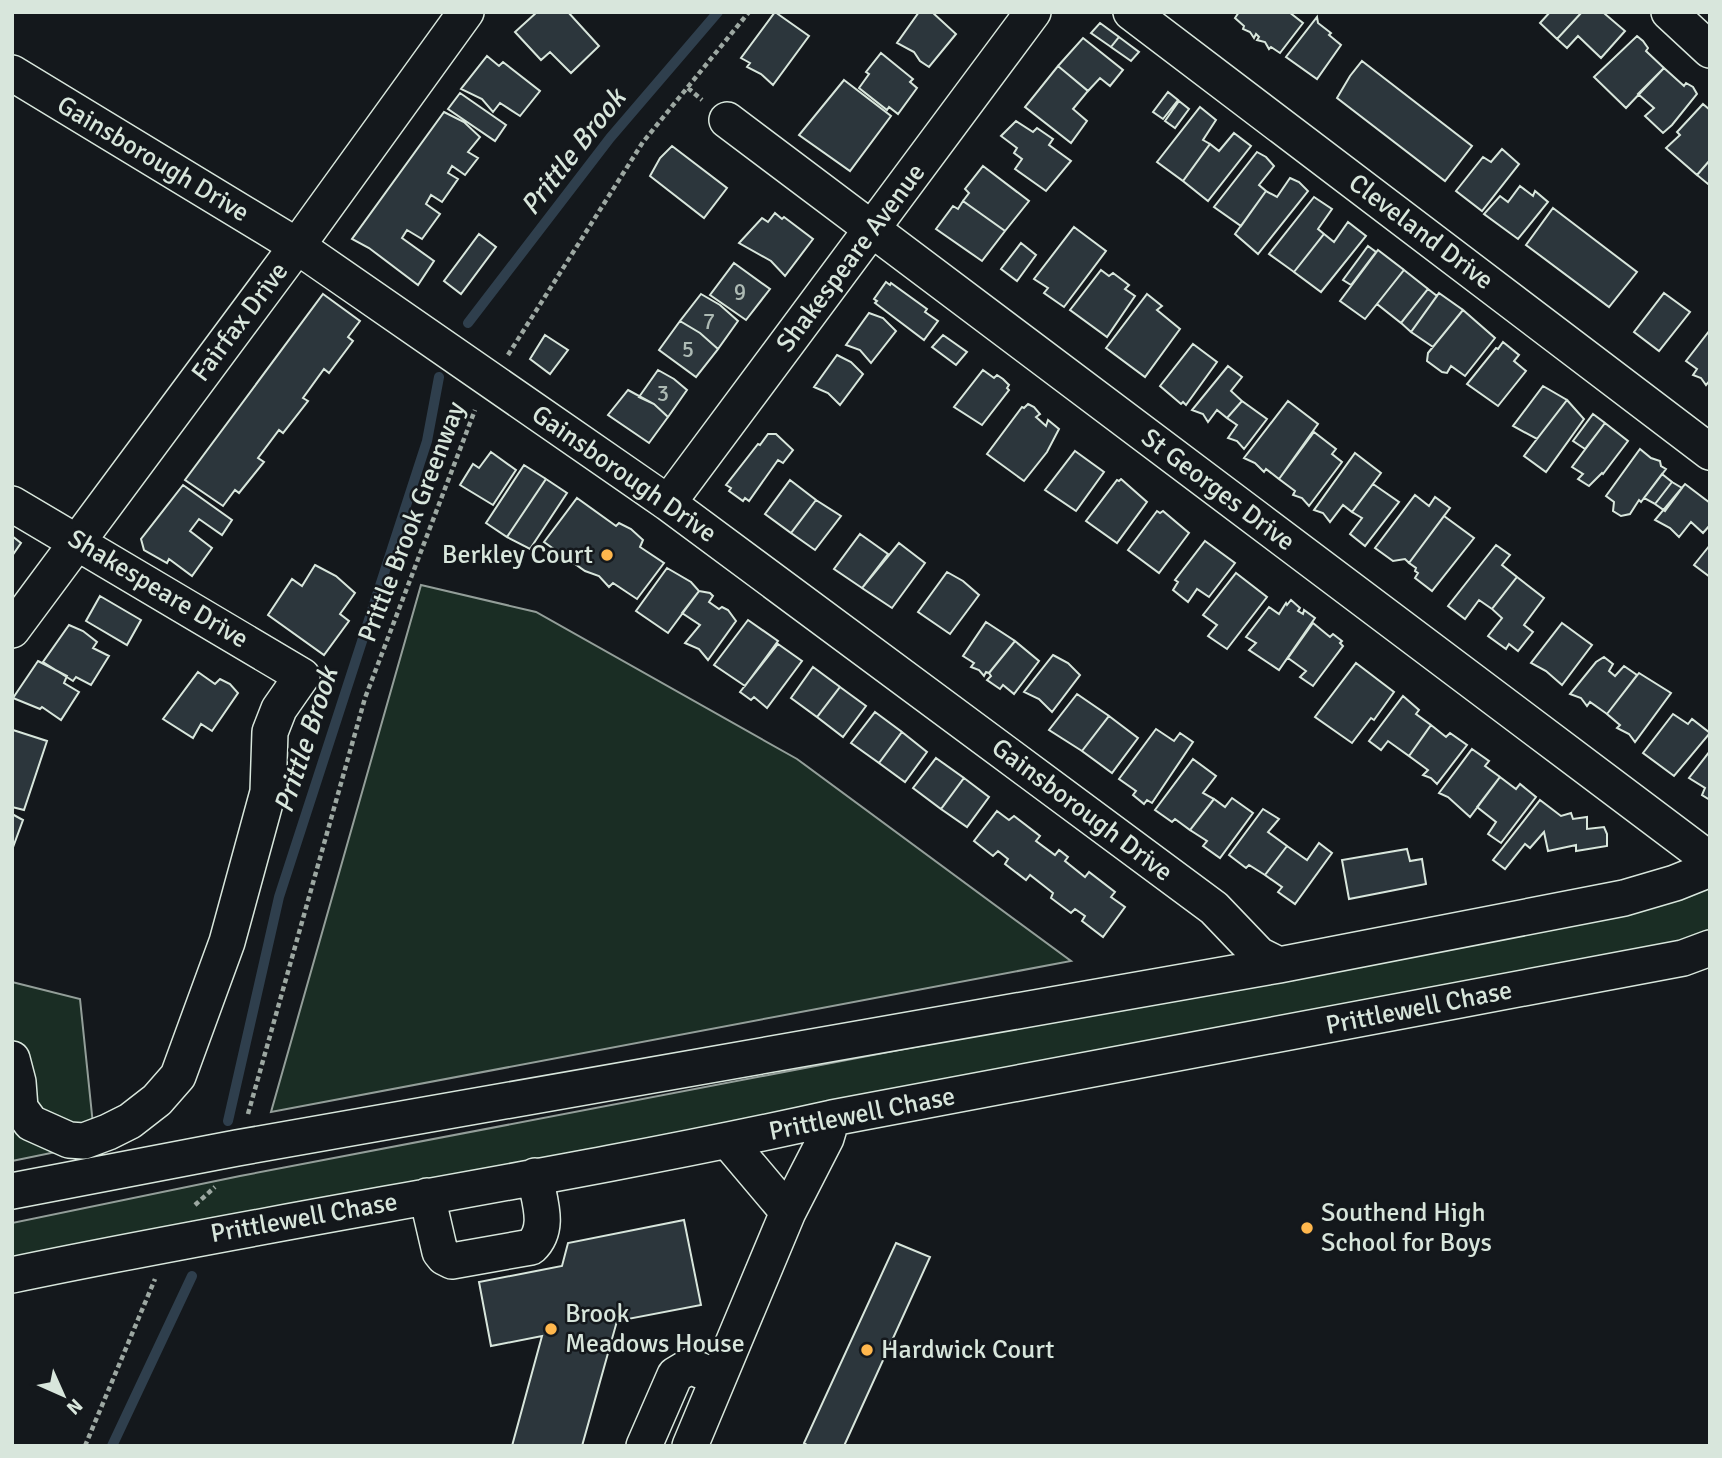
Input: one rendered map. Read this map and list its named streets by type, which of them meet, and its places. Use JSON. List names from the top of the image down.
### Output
{
  "streets": {
    "street": [
      "Gainsborough Drive",
      "Cleveland Drive",
      "Shakespeare Avenue",
      "Fairfax Drive",
      "St Georges Drive",
      "Shakespeare Drive",
      "Prittlewell Chase"
    ],
    "path": ["Prittle Brook Greenway"]
  },
  "crossings": [
    ["Gainsborough Drive", "Shakespeare Avenue"],
    ["Gainsborough Drive", "Fairfax Drive"],
    ["Gainsborough Drive", "Prittle Brook Greenway"],
    ["Shakespeare Avenue", "St Georges Drive"],
    ["Fairfax Drive", "Shakespeare Drive"],
    ["Prittle Brook Greenway", "Prittlewell Chase"]
  ],
  "water": ["Prittle Brook"],
  "places": [
    "Berkley Court",
    "Southend High School for Boys",
    "Brook Meadows House",
    "Hardwick Court"
  ],
  "house_numbers": [
    "9",
    "7",
    "5",
    "3"
  ],
  "north": "bottom right"
}
